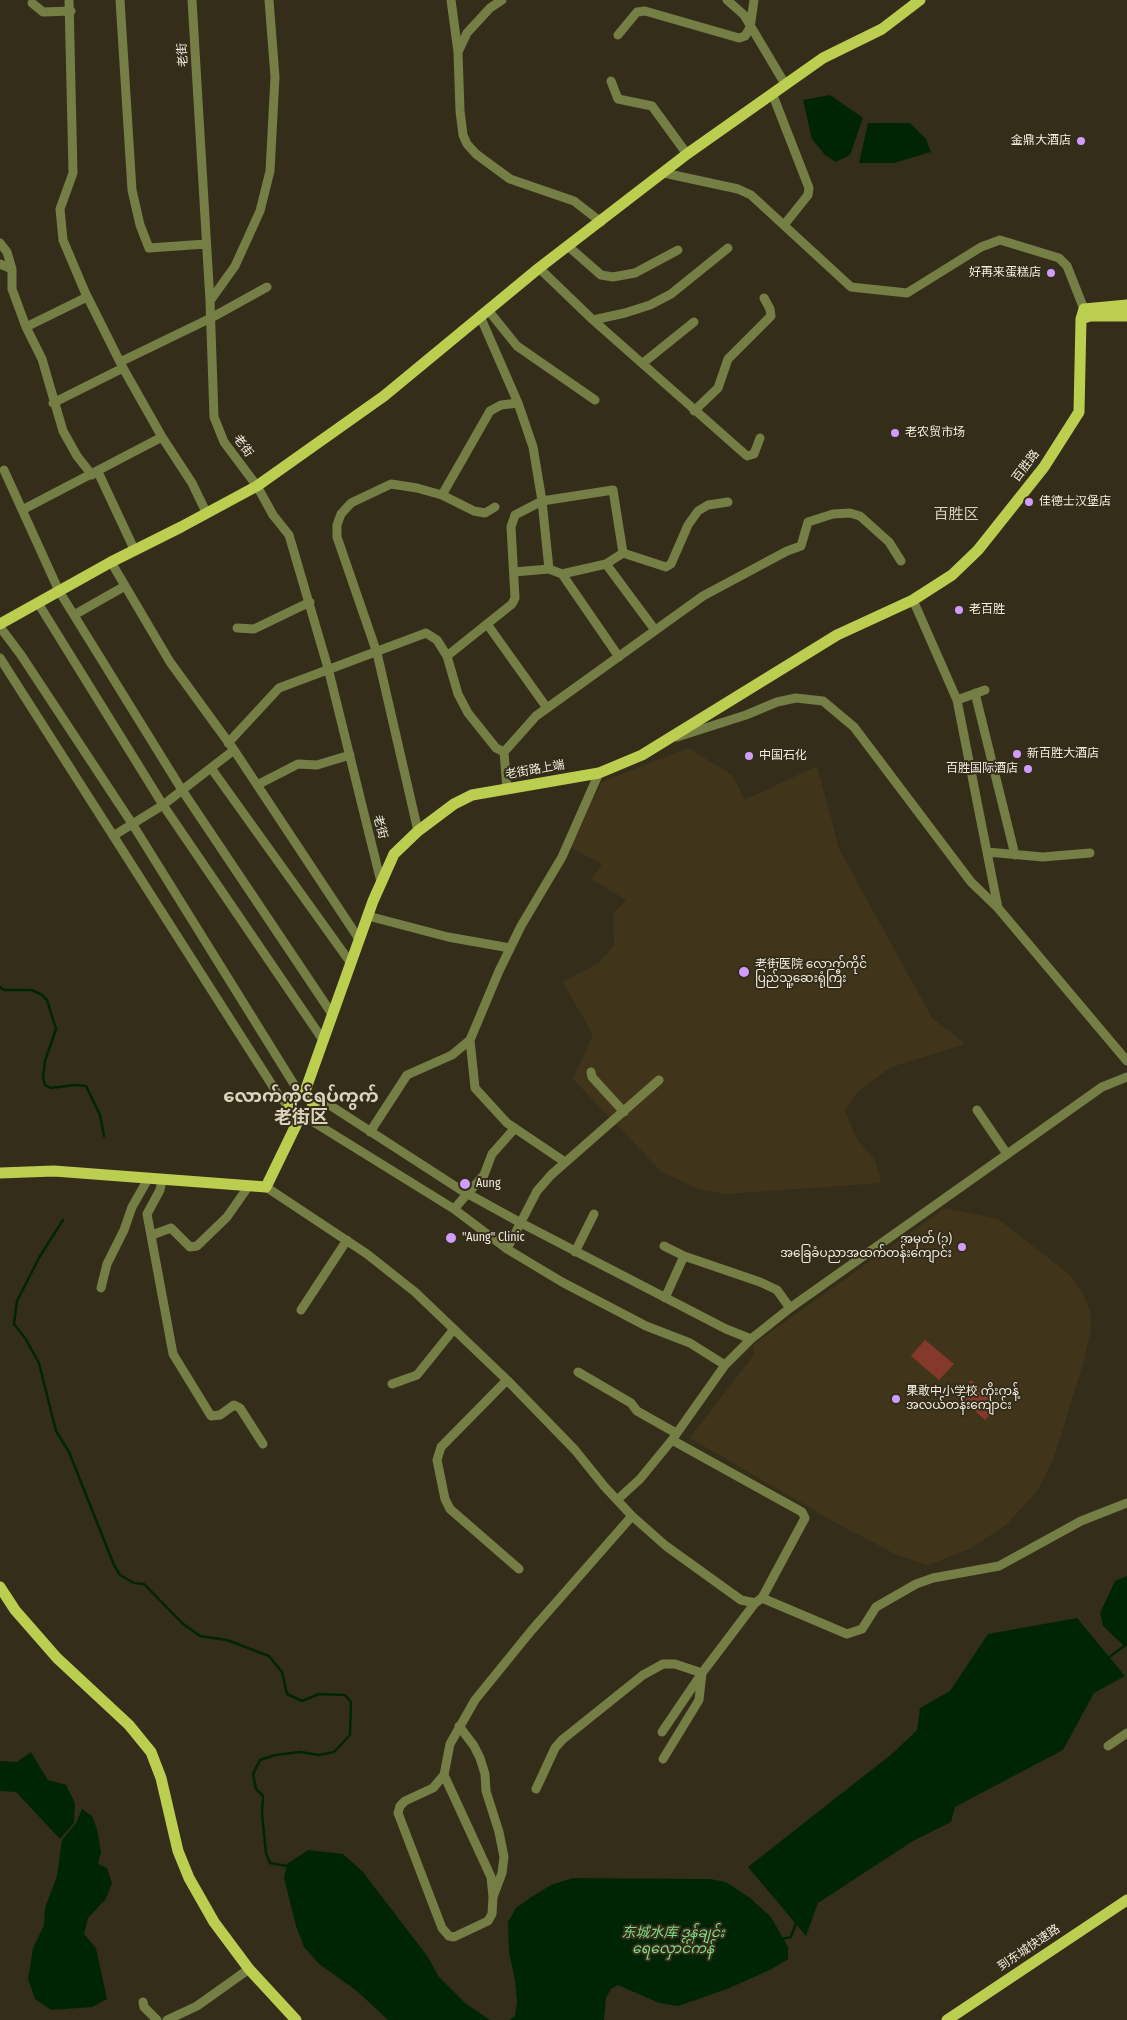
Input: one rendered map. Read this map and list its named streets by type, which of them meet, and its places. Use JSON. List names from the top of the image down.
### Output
{
  "streets": {
    "main road": ["百胜路", "老街路上端", "到东城快速路"],
    "street": ["老街"]
  },
  "crossings": [
    ["老街", "老街路上端"],
    ["百胜路", "老街路上端"]
  ],
  "districts": ["百胜区", "လောက်ကိုင်ရပ်ကွက် 老街区"],
  "water": ["东城水库 ဒွန်ချင်း ရေလှောင်ကန်"],
  "places": [
    "金鼎大酒店",
    "好再来蛋糕店",
    "老农贸市场",
    "佳德士汉堡店",
    "老百胜",
    "新百胜大酒店",
    "中国石化",
    "百胜国际酒店",
    "老街医院 လောက်ကိုင် ပြည်သူ့ဆေးရုံကြီး",
    "Aung",
    "\"Aung\" Clinic",
    "အမှတ် (၁) အခြေခံပညာအထက်တန်းကျောင်း",
    "果敢中小学校 ကိုးကန့် အလယ်တန်းကျောင်း"
  ]
}
